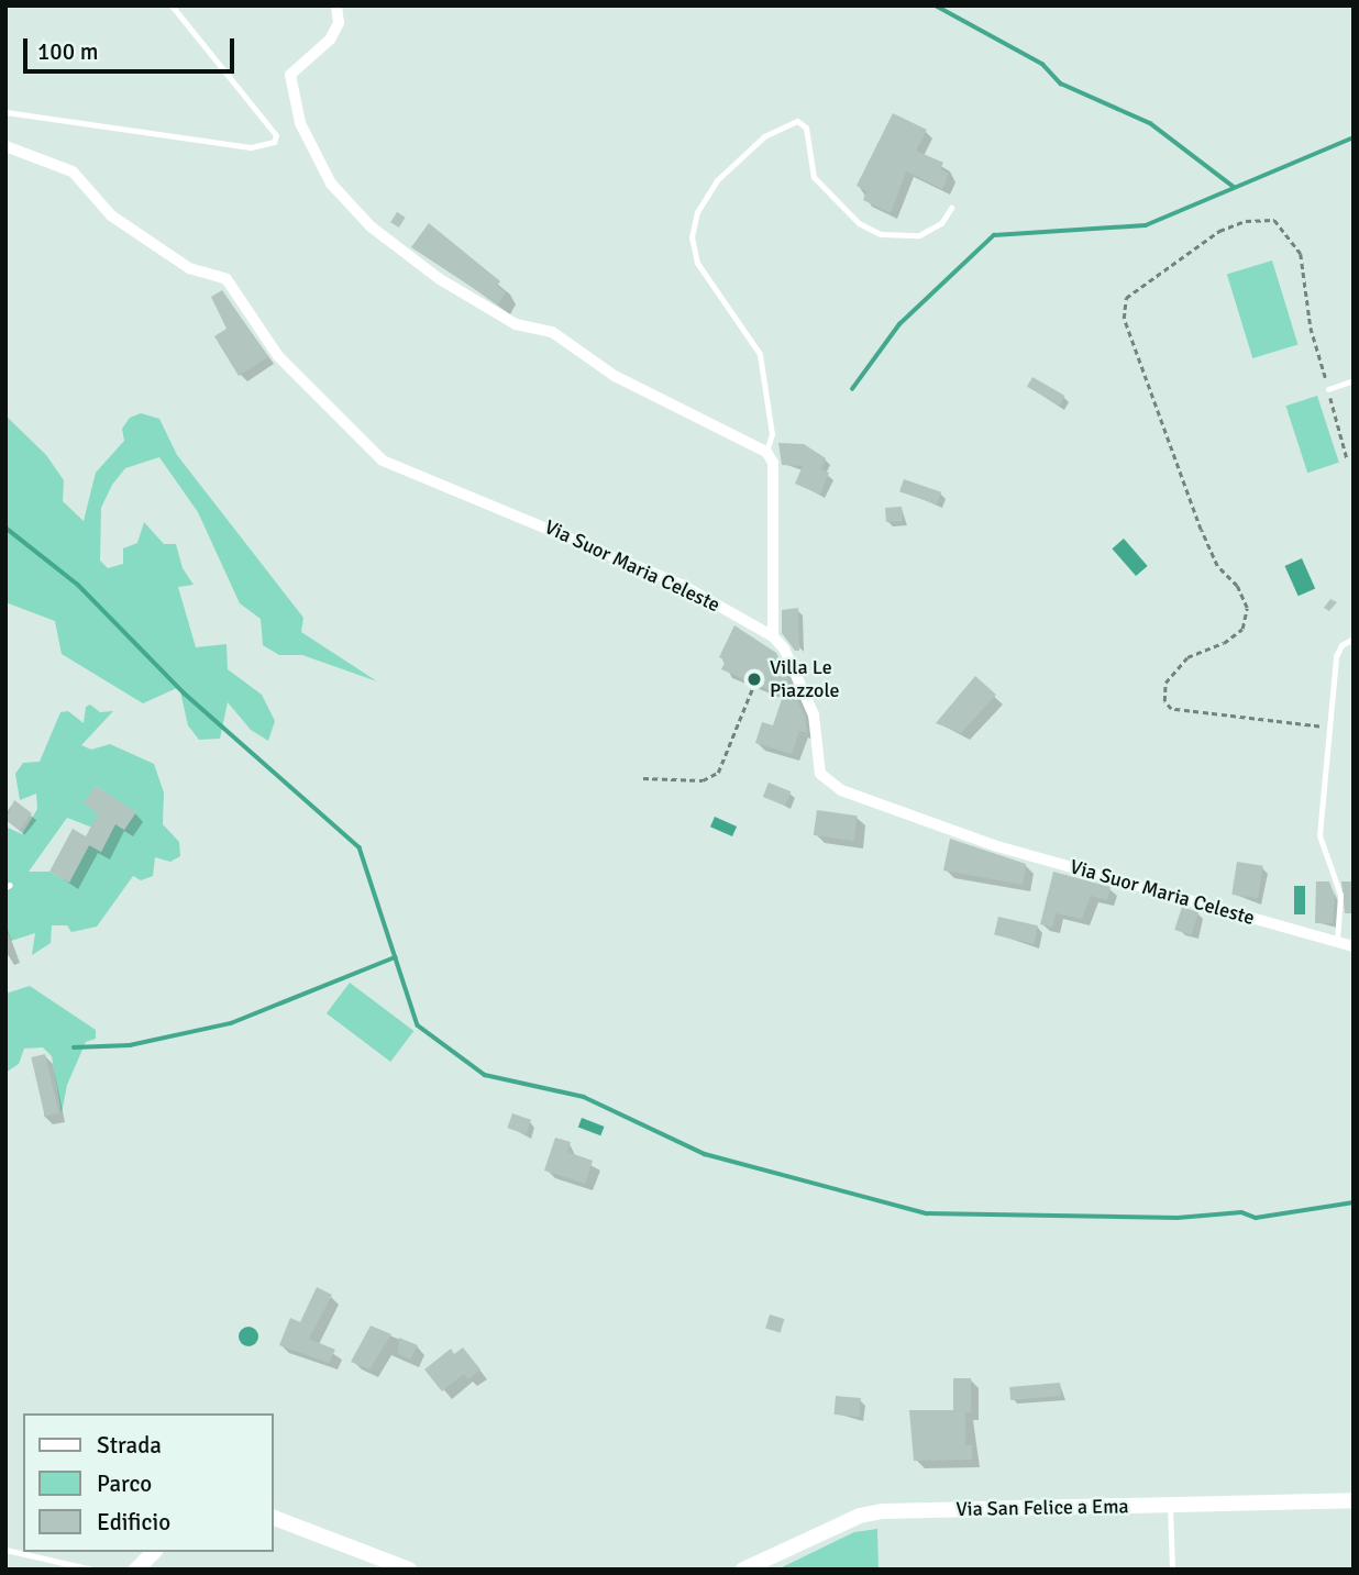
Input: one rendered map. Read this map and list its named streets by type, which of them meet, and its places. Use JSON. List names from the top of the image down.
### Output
{
  "streets": {
    "street": ["Via Suor Maria Celeste", "Via San Felice a Ema"]
  },
  "places": ["Villa Le Piazzole"],
  "legend": ["Strada", "Parco", "Edificio"],
  "scale_bar": "100 m"
}
